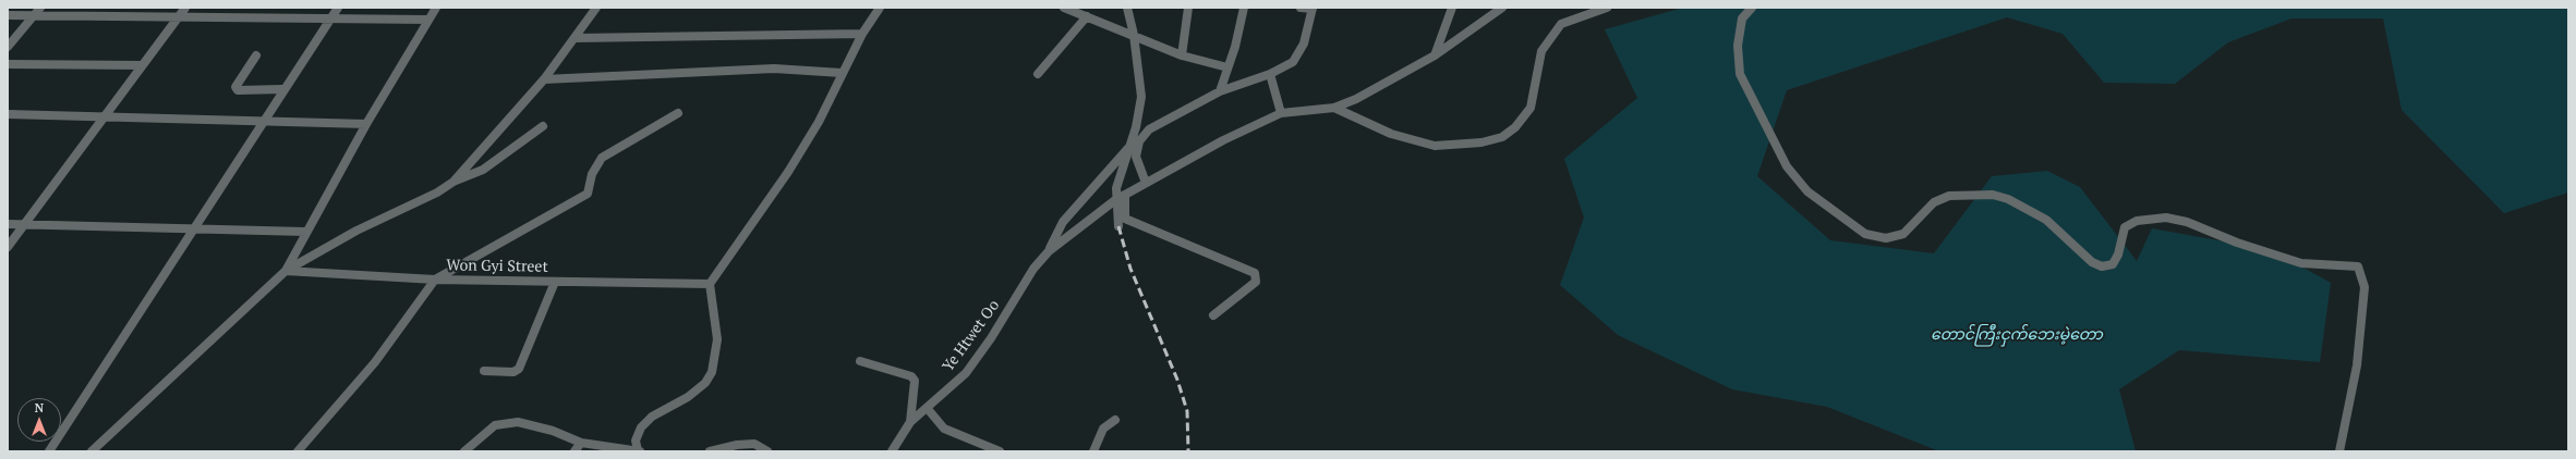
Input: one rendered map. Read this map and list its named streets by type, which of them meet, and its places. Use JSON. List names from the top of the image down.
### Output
{
  "streets": {
    "street": ["Won Gyi Street", "Ye Htwet Oo"]
  },
  "parks": ["တောင်ကြီးငှက်ဘေးမဲ့တော"],
  "north": "top"
}
